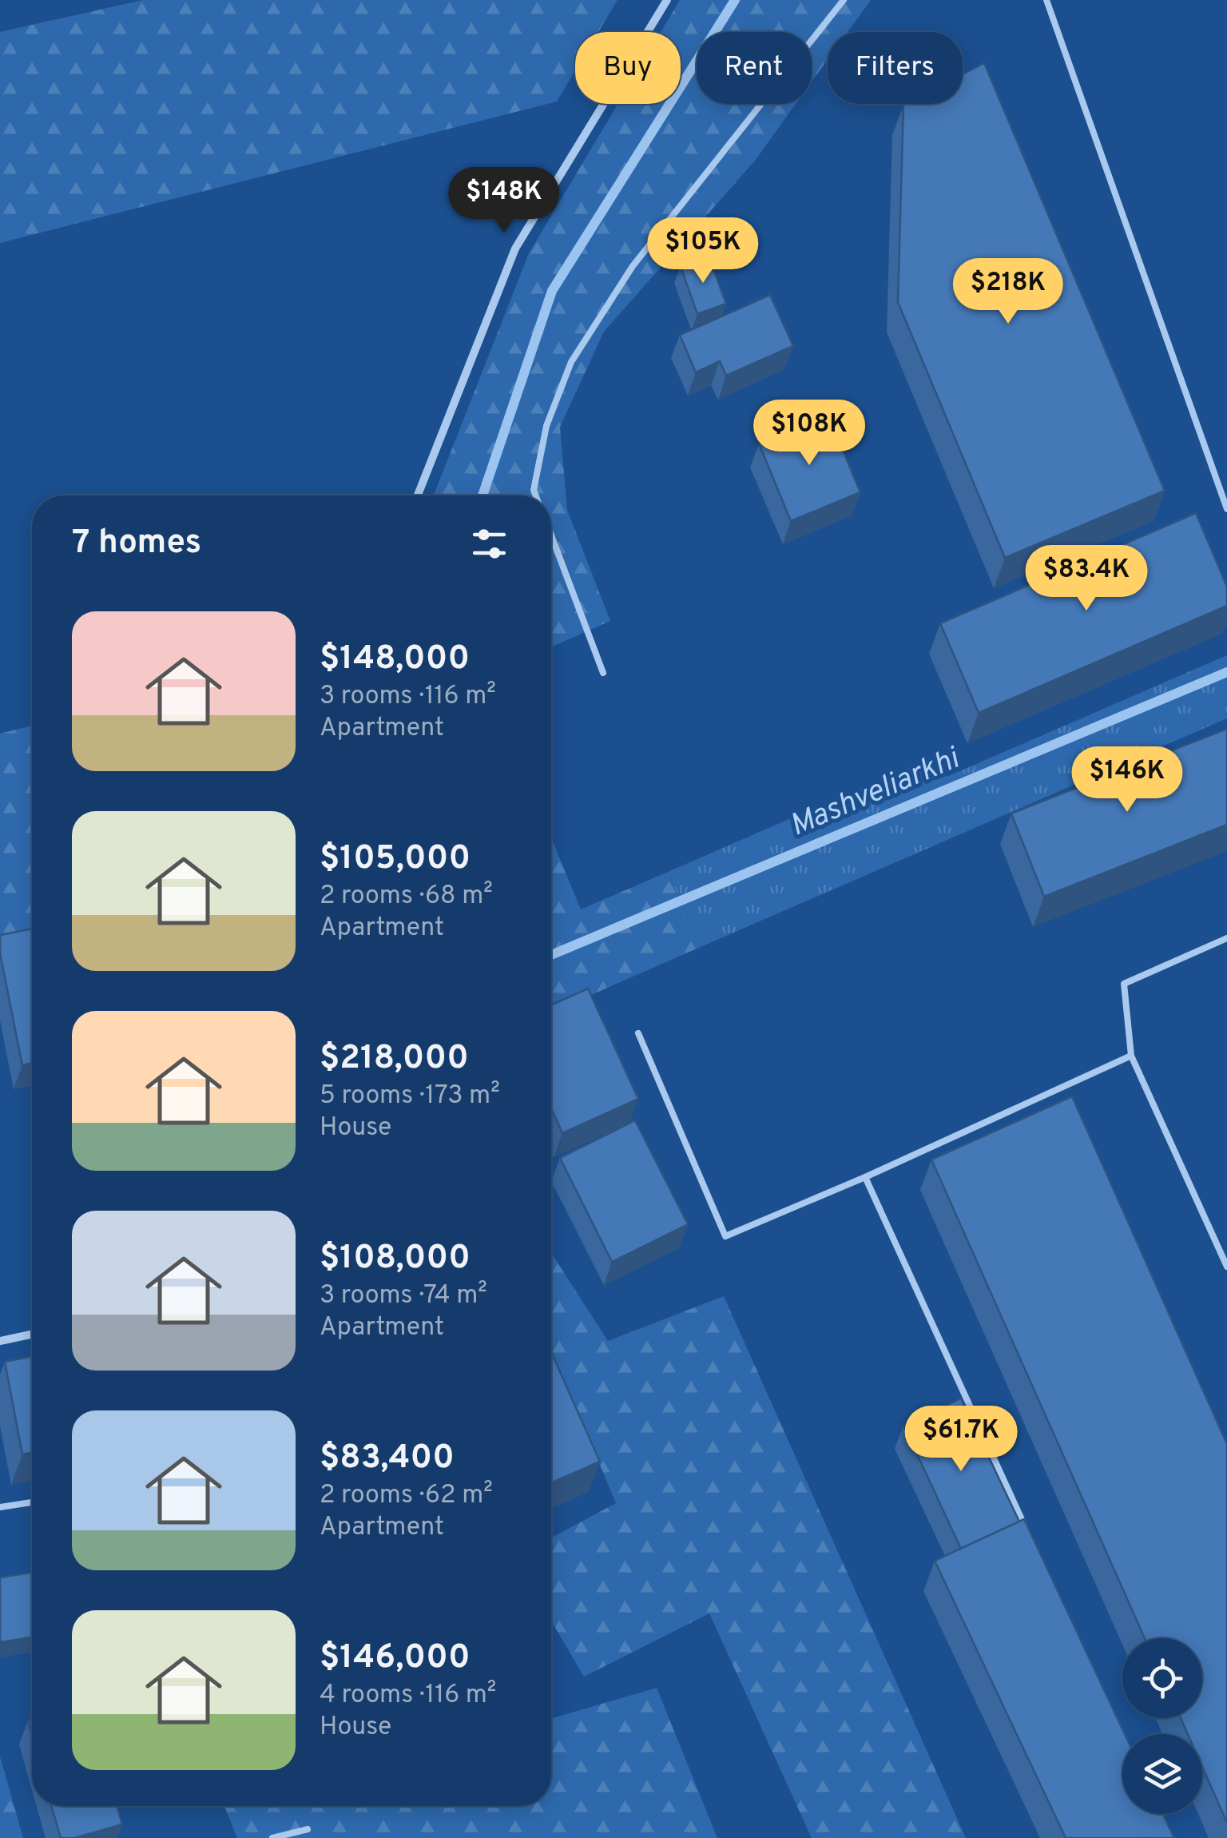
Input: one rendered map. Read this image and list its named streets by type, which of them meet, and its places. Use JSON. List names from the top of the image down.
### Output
{
  "water": ["Mashveliarkhi"],
  "page": {
    "chip": ["Buy", "Rent", "Filters"],
    "price": [
      "$148K",
      "$105K",
      "$218K",
      "$108K",
      "$83.4K",
      "$146K",
      "$61.7K"
    ],
    "heading": "7 homes",
    "list": [
      {
        "name": "$148,000",
        "note": "3 rooms · 116 m² · Apartment"
      },
      {
        "name": "$105,000",
        "note": "2 rooms · 68 m² · Apartment"
      },
      {
        "name": "$218,000",
        "note": "5 rooms · 173 m² · House"
      },
      {
        "name": "$108,000",
        "note": "3 rooms · 74 m² · Apartment"
      },
      {
        "name": "$83,400",
        "note": "2 rooms · 62 m² · Apartment"
      },
      {
        "name": "$146,000",
        "note": "4 rooms · 116 m² · House"
      }
    ]
  }
}
